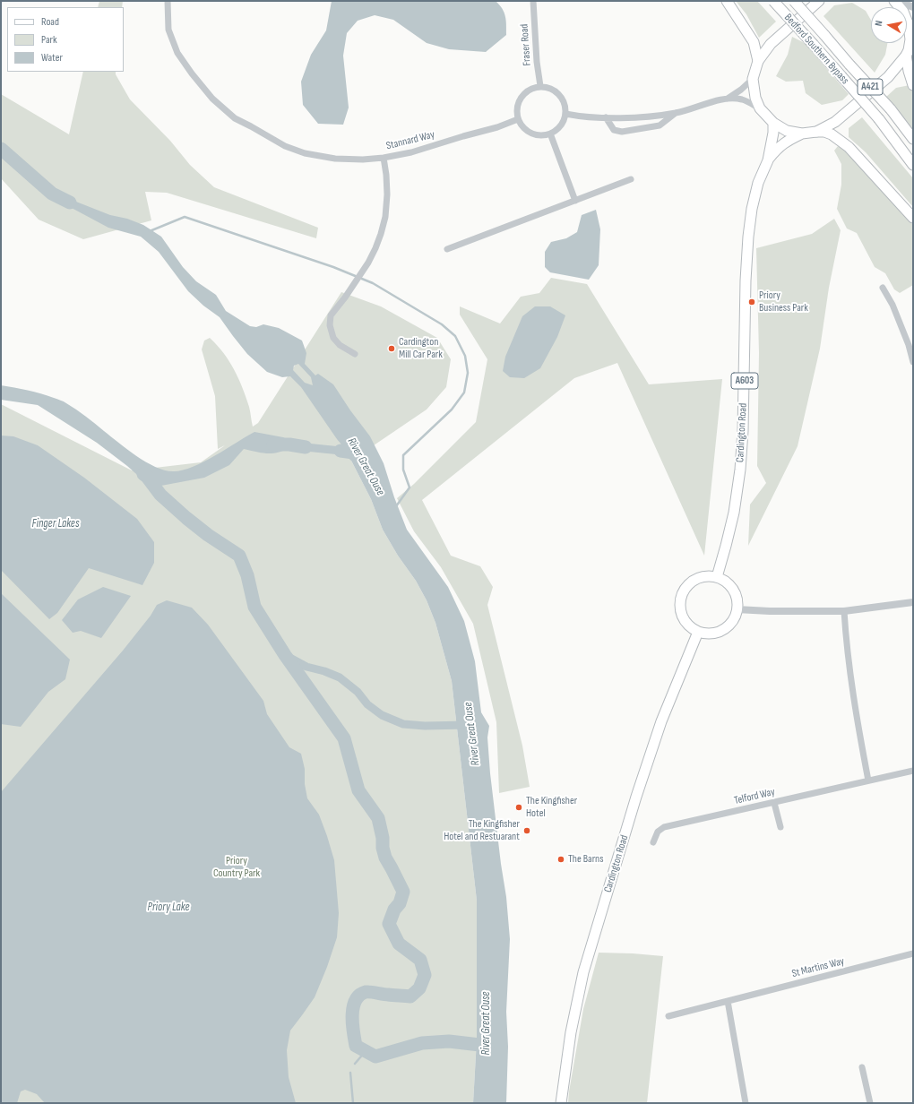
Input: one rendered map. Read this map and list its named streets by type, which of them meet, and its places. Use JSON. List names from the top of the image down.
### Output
{
  "streets": {
    "main road": [
      "Bedford Southern Bypass",
      "A421",
      "A603",
      "Cardington Road"
    ],
    "street": [
      "Fraser Road",
      "Stannard Way",
      "Telford Way",
      "St Martins Way"
    ]
  },
  "crossings": [
    ["Fraser Road", "Stannard Way"]
  ],
  "water": ["River Great Ouse", "Finger Lakes", "Priory Lake"],
  "parks": ["Priory Country Park"],
  "places": [
    "Priory Business Park",
    "Cardington Mill Car Park",
    "The Kingfisher Hotel",
    "The Kingfisher Hotel and Restuarant",
    "The Barns"
  ],
  "legend": ["Road", "Park", "Water"],
  "north": "left"
}
